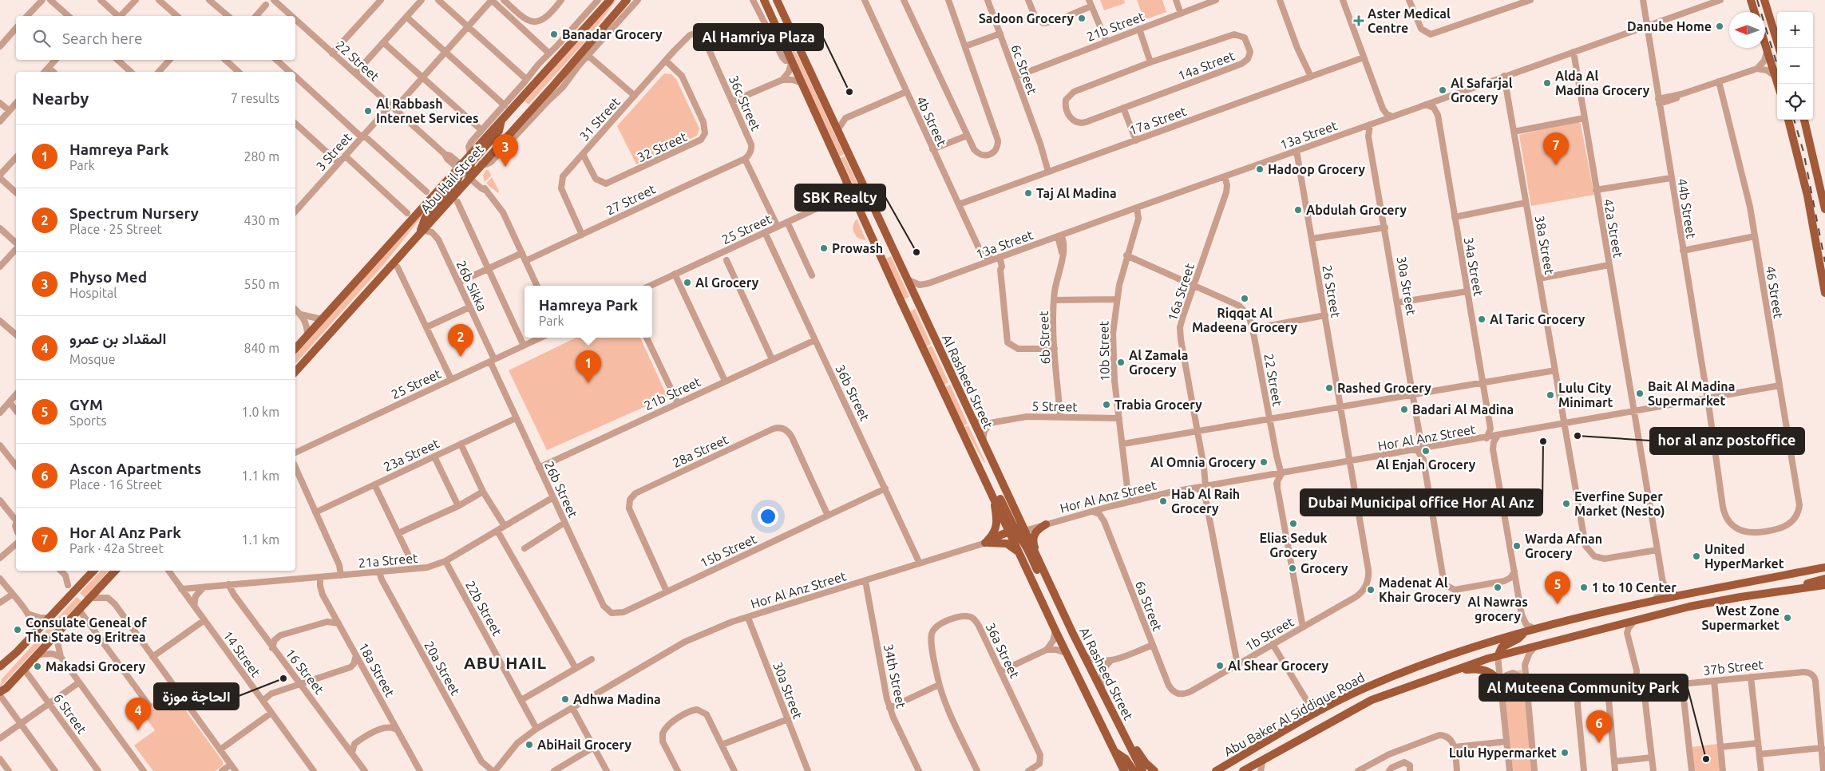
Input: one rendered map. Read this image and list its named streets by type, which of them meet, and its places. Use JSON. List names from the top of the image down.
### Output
{
  "streets": {
    "main road": ["Abu Hail Street", "Al Rasheed Street", "Abu Baker Al Siddique Road"],
    "street": [
      "21b Street",
      "22 Street",
      "14a Street",
      "6c Street",
      "36c Street",
      "31 Street",
      "17a Street",
      "4b Street",
      "13a Street",
      "32 Street",
      "3 Street",
      "27 Street",
      "44b Street",
      "42a Street",
      "25 Street",
      "38a Street",
      "34a Street",
      "26b Sikka",
      "30a Street",
      "26 Street",
      "16a Street",
      "46 Street",
      "6b Street",
      "10b Street",
      "36b Street",
      "5 Street",
      "Hor Al Anz Street",
      "28a Street",
      "23a Street",
      "26b Street",
      "15b Street",
      "21a Street",
      "6a Street",
      "22b Street",
      "1b Street",
      "36a Street",
      "14 Street",
      "37b Street",
      "20a Street",
      "18a Street",
      "16 Street",
      "34th Street",
      "6 Street"
    ]
  },
  "crossings": [
    ["21b Street", "6c Street"],
    ["21b Street", "36b Street"],
    ["21b Street", "26b Street"],
    ["22 Street", "3 Street"],
    ["22 Street", "Abu Hail Street"],
    ["22 Street", "27 Street"],
    ["22 Street", "16a Street"],
    ["22 Street", "Hor Al Anz Street"],
    ["22 Street", "1b Street"],
    ["6c Street", "17a Street"],
    ["36c Street", "31 Street"],
    ["36c Street", "27 Street"],
    ["31 Street", "32 Street"],
    ["31 Street", "27 Street"],
    ["17a Street", "4b Street"],
    ["13a Street", "44b Street"],
    ["13a Street", "42a Street"],
    ["13a Street", "38a Street"],
    ["13a Street", "34a Street"],
    ["13a Street", "30a Street"],
    ["13a Street", "26 Street"],
    ["13a Street", "16a Street"],
    ["13a Street", "6b Street"],
    ["13a Street", "10b Street"],
    ["13a Street", "Al Rasheed Street"],
    ["Abu Hail Street", "26b Sikka"],
    ["44b Street", "46 Street"],
    ["44b Street", "Hor Al Anz Street"],
    ["42a Street", "38a Street"],
    ["42a Street", "Hor Al Anz Street"],
    ["25 Street", "26b Sikka"],
    ["25 Street", "36b Street"],
    ["25 Street", "26b Street"],
    ["38a Street", "Hor Al Anz Street"],
    ["34a Street", "Hor Al Anz Street"],
    ["26b Sikka", "26b Street"],
    ["30a Street", "Hor Al Anz Street"],
    ["26 Street", "Hor Al Anz Street"],
    ["26 Street", "1b Street"],
    ["16a Street", "Hor Al Anz Street"],
    ["46 Street", "Hor Al Anz Street"],
    ["6b Street", "5 Street"],
    ["10b Street", "5 Street"],
    ["10b Street", "Hor Al Anz Street"],
    ["Al Rasheed Street", "5 Street"],
    ["Al Rasheed Street", "Hor Al Anz Street"],
    ["36b Street", "Hor Al Anz Street"],
    ["36b Street", "15b Street"],
    ["Hor Al Anz Street", "6a Street"],
    ["Hor Al Anz Street", "22b Street"],
    ["Hor Al Anz Street", "34th Street"],
    ["28a Street", "15b Street"],
    ["23a Street", "26b Street"],
    ["26b Street", "15b Street"],
    ["26b Street", "21a Street"],
    ["21a Street", "22b Street"],
    ["21a Street", "14 Street"],
    ["21a Street", "20a Street"],
    ["21a Street", "18a Street"],
    ["21a Street", "16 Street"],
    ["6a Street", "1b Street"]
  ],
  "districts": ["ABU HAIL"],
  "places": {
    "other": [
      "Sadoon Grocery",
      "Danube Home",
      "Banadar Grocery",
      "Alda Al Madina Grocery",
      "Al Safarjal Grocery",
      "Al Hamriya Plaza",
      "Al Rabbash Internet Services",
      "Hadoop Grocery",
      "Taj Al Madina",
      "Abdulah Grocery",
      "Prowash",
      "SBK Realty",
      "Al Grocery",
      "Riqqat Al Madeena Grocery",
      "Al Taric Grocery",
      "Al Zamala Grocery",
      "Rashed Grocery",
      "Bait Al Madina Supermarket",
      "Lulu City Minimart",
      "Trabia Grocery",
      "Badari Al Madina",
      "hor al anz postoffice",
      "Dubai Municipal office Hor Al Anz",
      "Al Enjah Grocery",
      "Al Omnia Grocery",
      "Hab Al Raih Grocery",
      "Everfine Super Market (Nesto)",
      "Elias Seduk Grocery",
      "Warda Afnan Grocery",
      "United HyperMarket",
      "Grocery",
      "Al Nawras grocery",
      "1 to 10 Center",
      "Madenat Al Khair Grocery",
      "West Zone Supermarket",
      "Consulate Geneal of The State og Eritrea",
      "Al Shear Grocery",
      "Makadsi Grocery",
      "الحاجة موزة",
      "Adhwa Madina",
      "AbiHail Grocery",
      "Lulu Hypermarket",
      "Al Muteena Community Park"
    ],
    "health": ["Aster Medical Centre"]
  },
  "north": "left",
  "page": {
    "map_buttons": ["+", "−"],
    "search": "Search here",
    "heading": ["Nearby", "7 results"],
    "list": [
      {
        "mark": "1",
        "name": "Hamreya Park",
        "note": "Park",
        "value": "280 m"
      },
      {
        "mark": "2",
        "name": "Spectrum Nursery",
        "note": "Place · 25 Street",
        "value": "430 m"
      },
      {
        "mark": "3",
        "name": "Physo Med",
        "note": "Hospital",
        "value": "550 m"
      },
      {
        "mark": "4",
        "name": "المقداد بن عمرو",
        "note": "Mosque",
        "value": "840 m"
      },
      {
        "mark": "5",
        "name": "GYM",
        "note": "Sports",
        "value": "1.0 km"
      },
      {
        "mark": "6",
        "name": "Ascon Apartments",
        "note": "Place · 16 Street",
        "value": "1.1 km"
      },
      {
        "mark": "7",
        "name": "Hor Al Anz Park",
        "note": "Park · 42a Street",
        "value": "1.1 km"
      }
    ],
    "pins": [
      "7",
      "3",
      "2",
      "1",
      "5",
      "4",
      "6"
    ],
    "popup": ["Hamreya Park", "Park"]
  }
}
